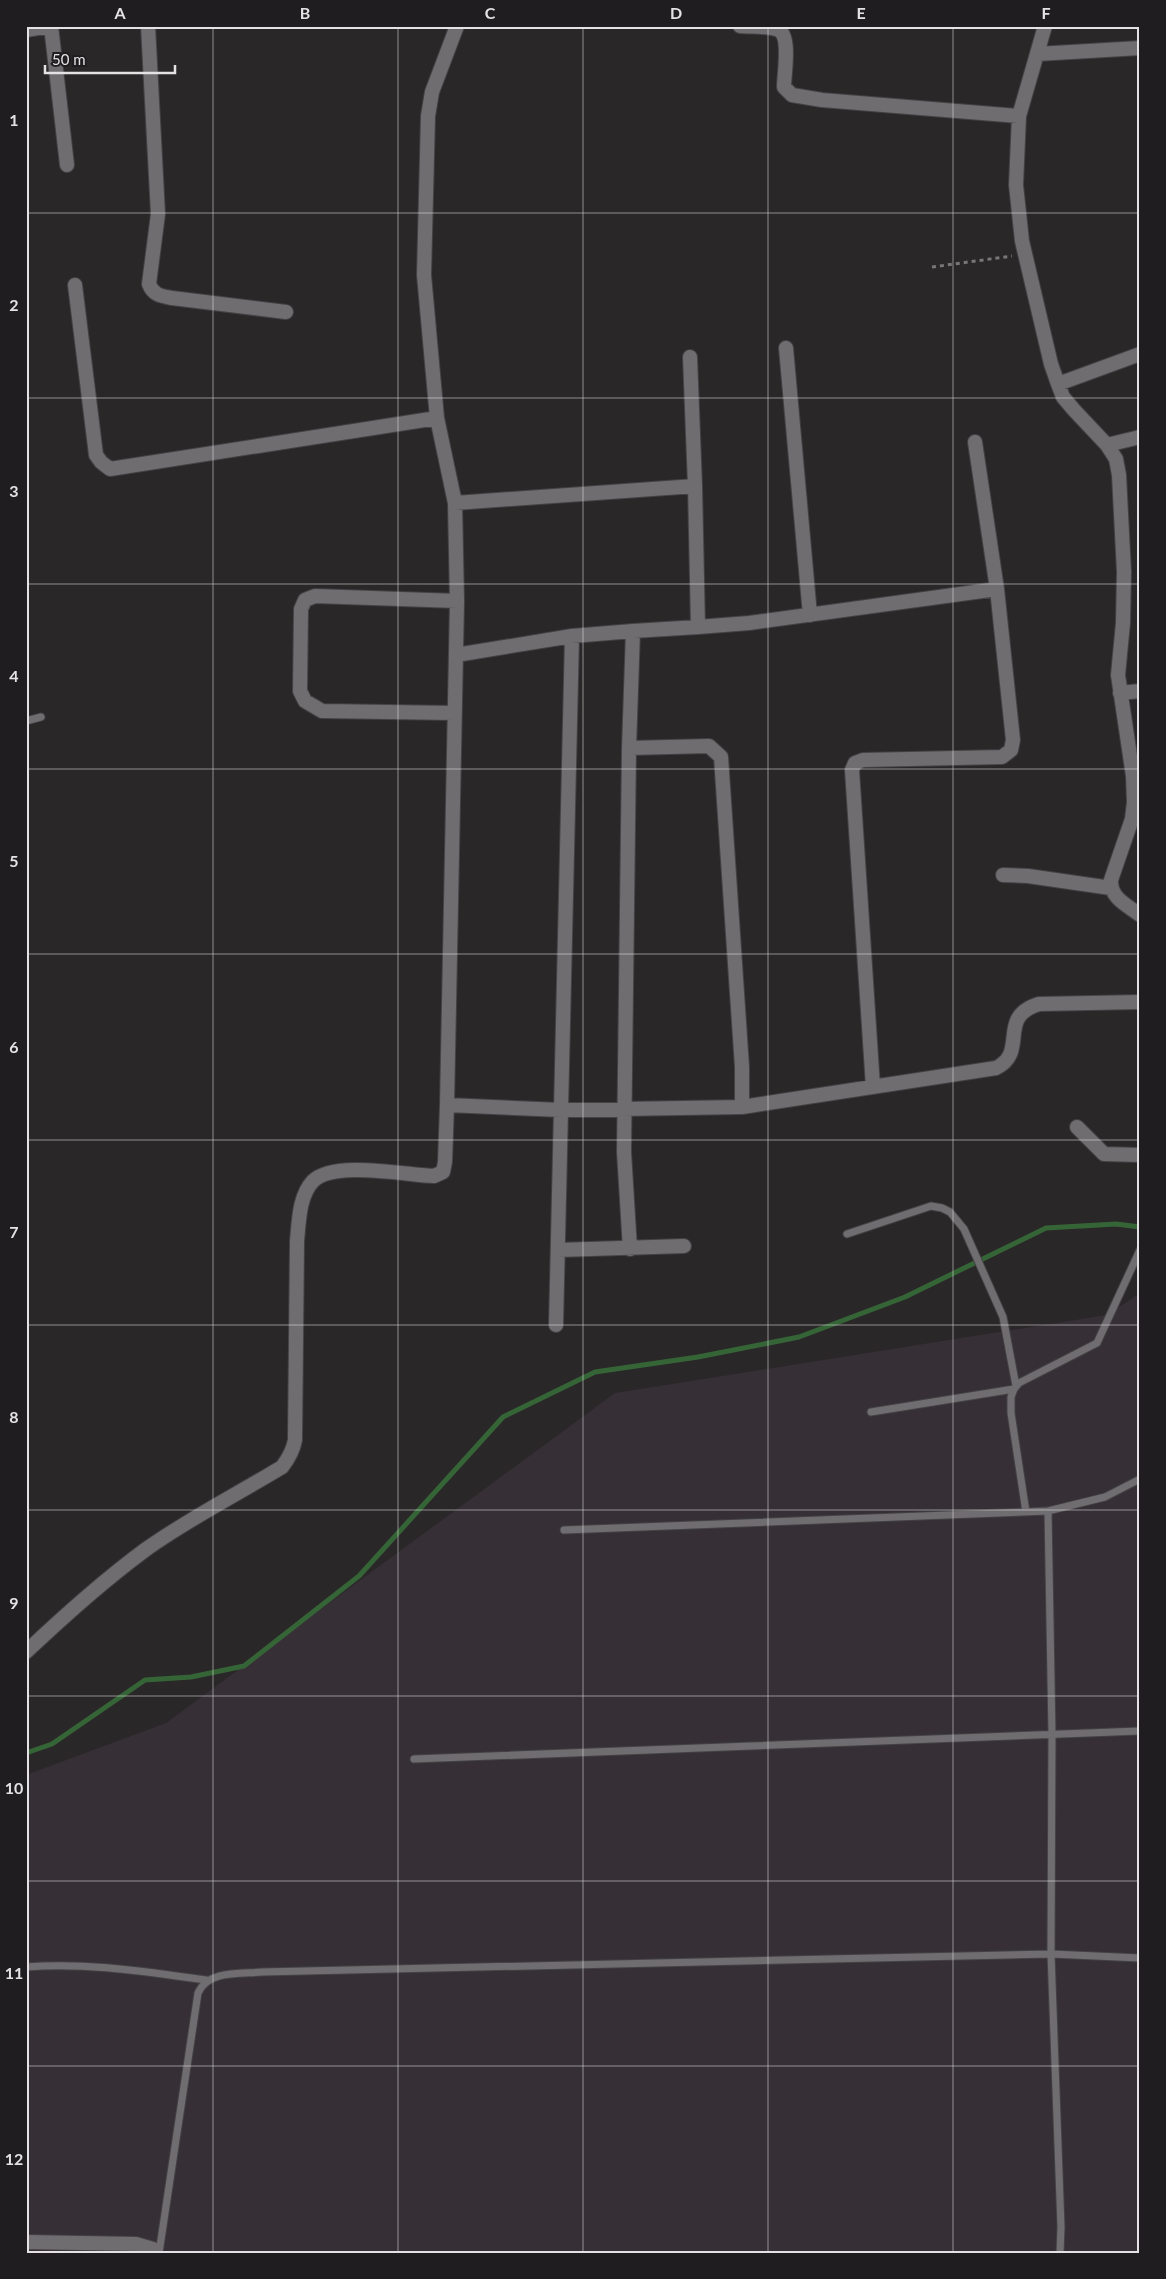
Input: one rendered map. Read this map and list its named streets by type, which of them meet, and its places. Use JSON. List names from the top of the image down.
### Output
{
  "scale_bar": "50 m",
  "grid": {
    "columns": [
      "A",
      "B",
      "C",
      "D",
      "E",
      "F"
    ],
    "rows": [
      "1",
      "2",
      "3",
      "4",
      "5",
      "6",
      "7",
      "8",
      "9",
      "10",
      "11",
      "12"
    ]
  }
}
